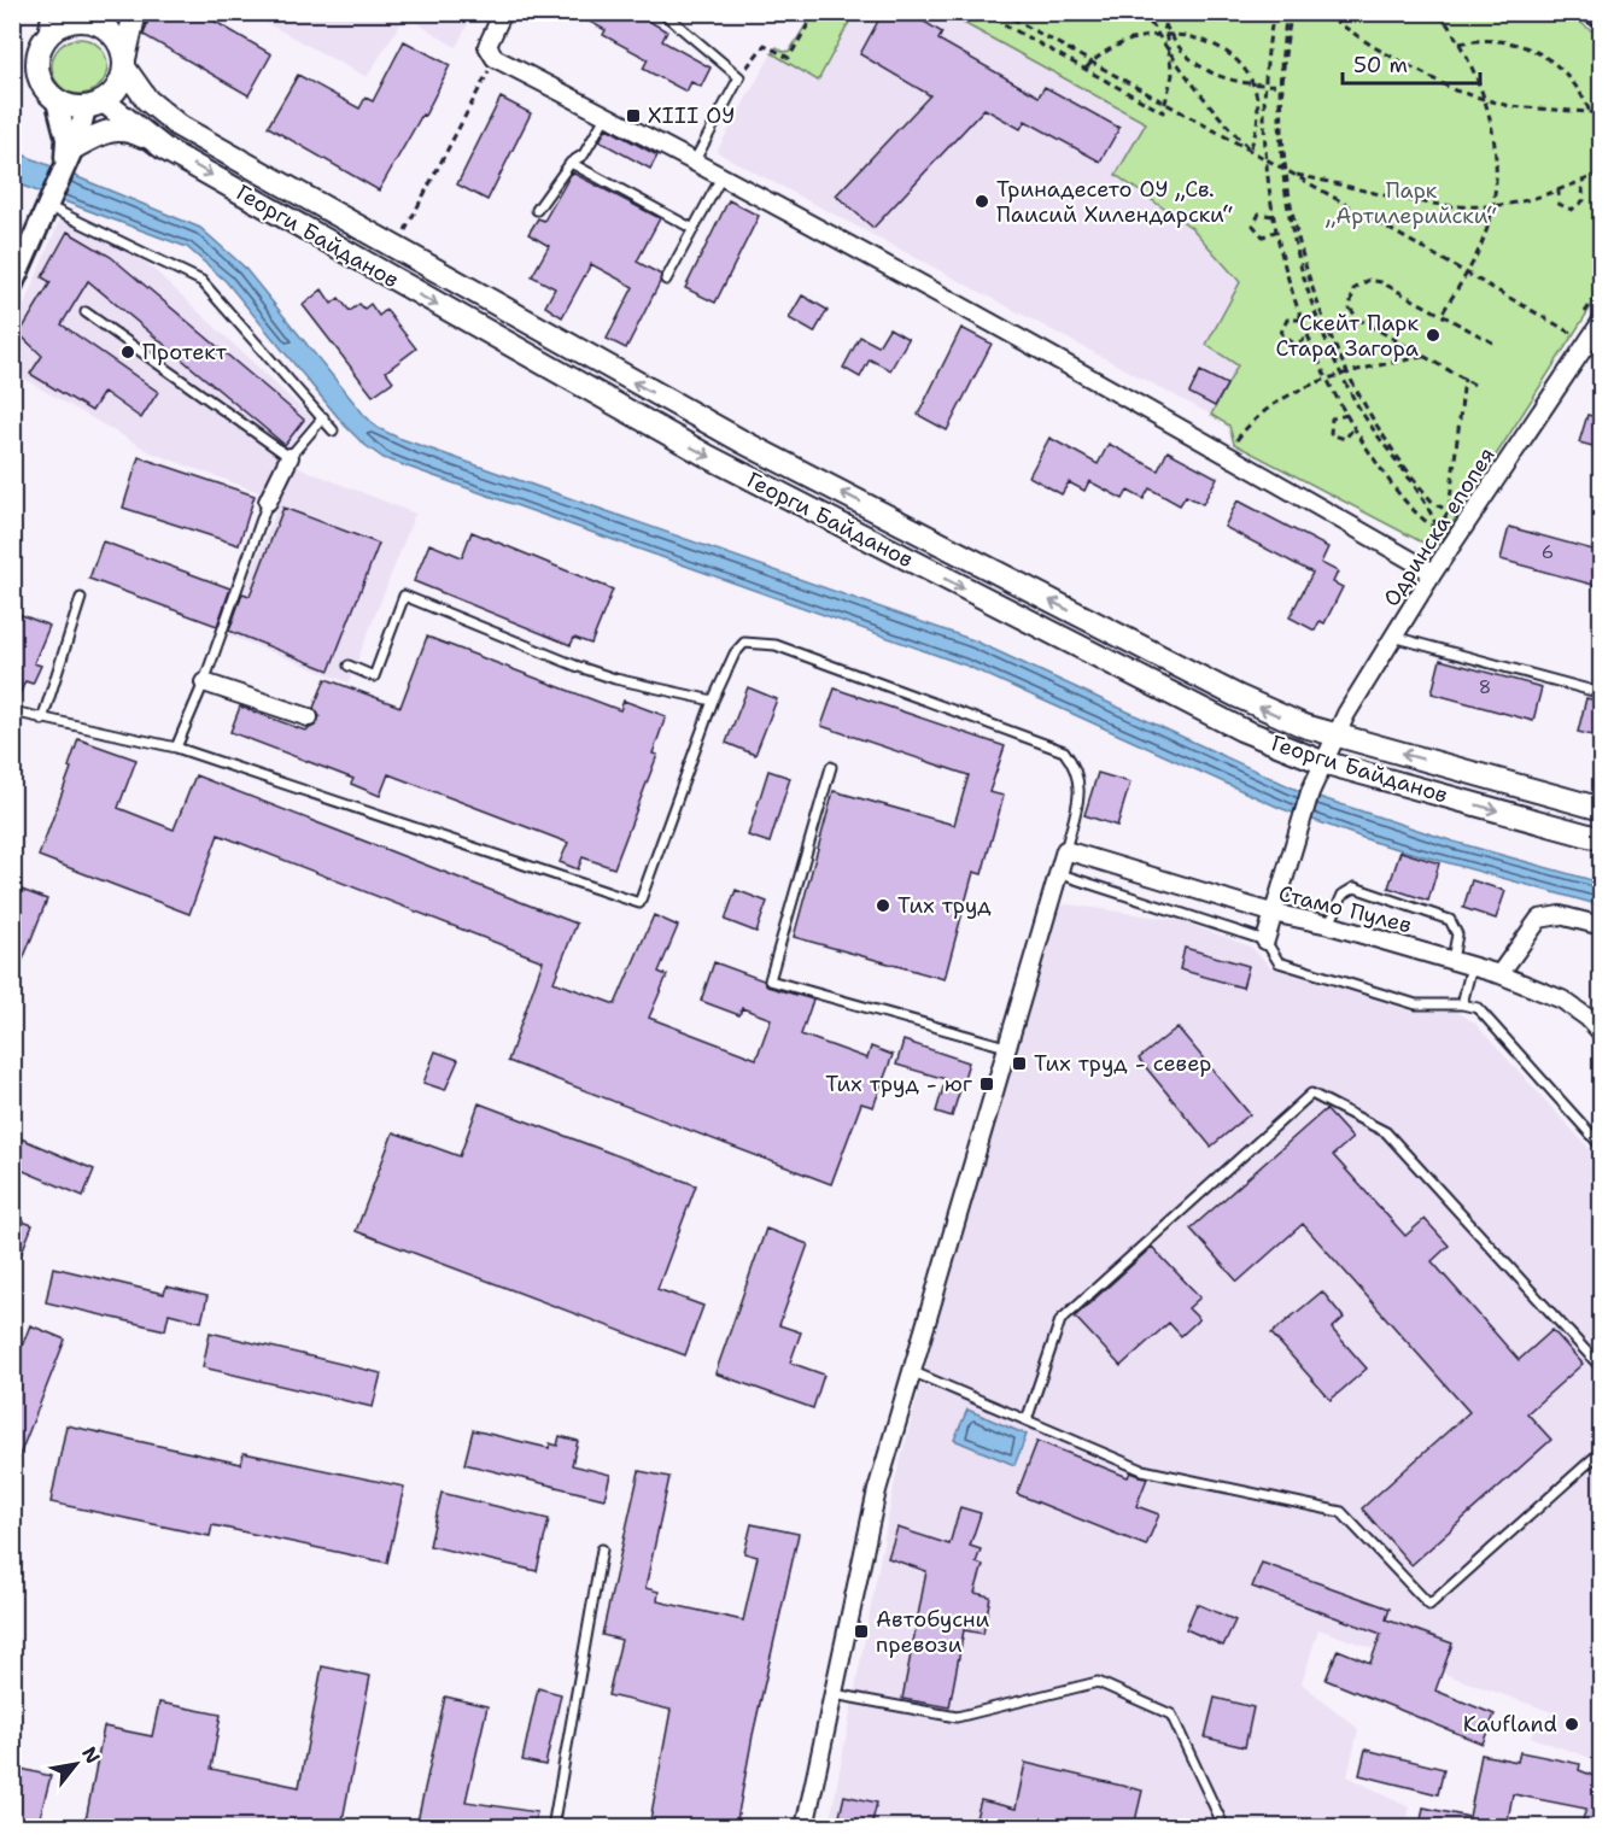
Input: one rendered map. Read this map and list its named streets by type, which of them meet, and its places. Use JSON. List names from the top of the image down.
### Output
{
  "streets": {
    "main road": ["Георги Байданов"],
    "street": ["Одринска епопея", "Стамо Пулев"]
  },
  "crossings": [
    ["Георги Байданов", "Одринска епопея"],
    ["Одринска епопея", "Стамо Пулев"]
  ],
  "parks": ["Парк „Артилерийски“"],
  "places": {
    "transit": [
      "XIII ОУ",
      "Тих труд - север",
      "Тих труд - юг",
      "Автобусни превози"
    ],
    "other": [
      "Тринадесето ОУ „Св. Паисий Хилендарски“",
      "Скейт Парк Стара Загора",
      "Протект",
      "Тих труд",
      "Kaufland"
    ]
  },
  "house_numbers": ["6", "8"],
  "scale_bar": "50 m",
  "north": "top right"
}
